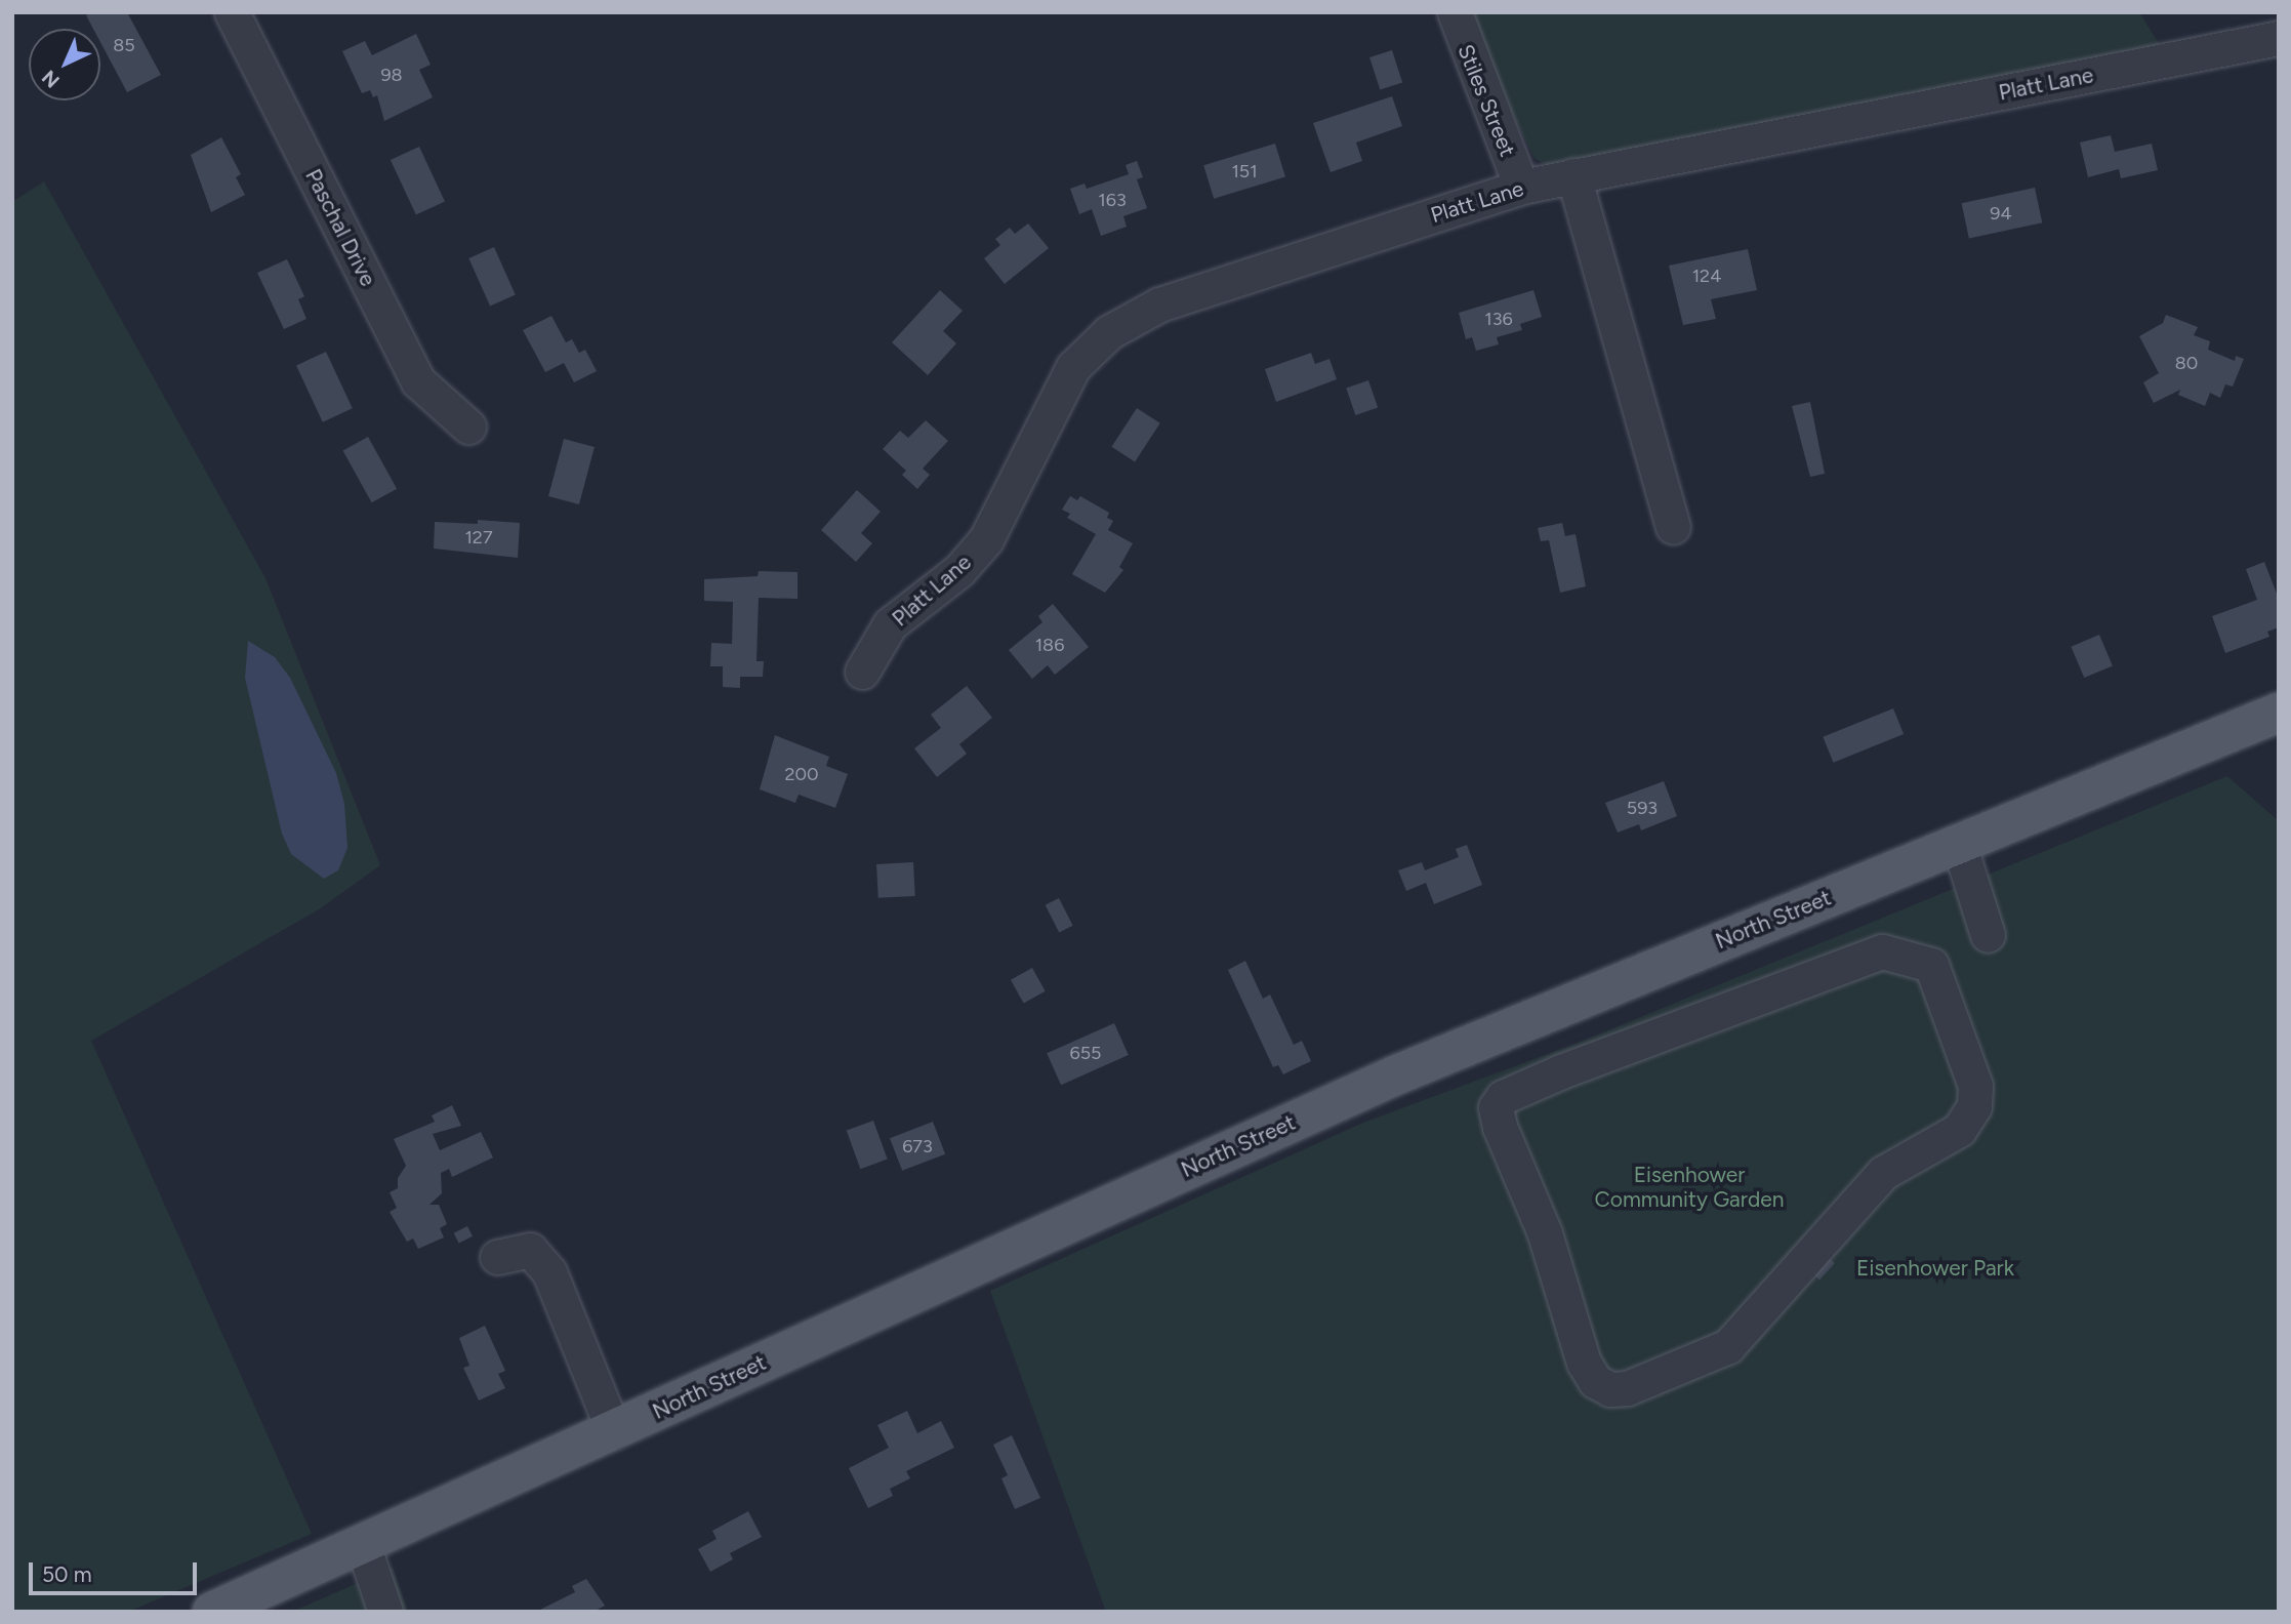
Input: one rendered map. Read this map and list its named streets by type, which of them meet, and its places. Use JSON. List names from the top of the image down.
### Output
{
  "streets": {
    "main road": ["North Street"],
    "street": ["Platt Lane", "Stiles Street", "Paschal Drive"]
  },
  "crossings": [
    ["Platt Lane", "Stiles Street"]
  ],
  "parks": ["Eisenhower Community Garden", "Eisenhower Park"],
  "house_numbers": [
    "85",
    "98",
    "151",
    "163",
    "94",
    "124",
    "136",
    "80",
    "127",
    "186",
    "200",
    "593",
    "655",
    "673"
  ],
  "scale_bar": "50 m",
  "north": "bottom left"
}
